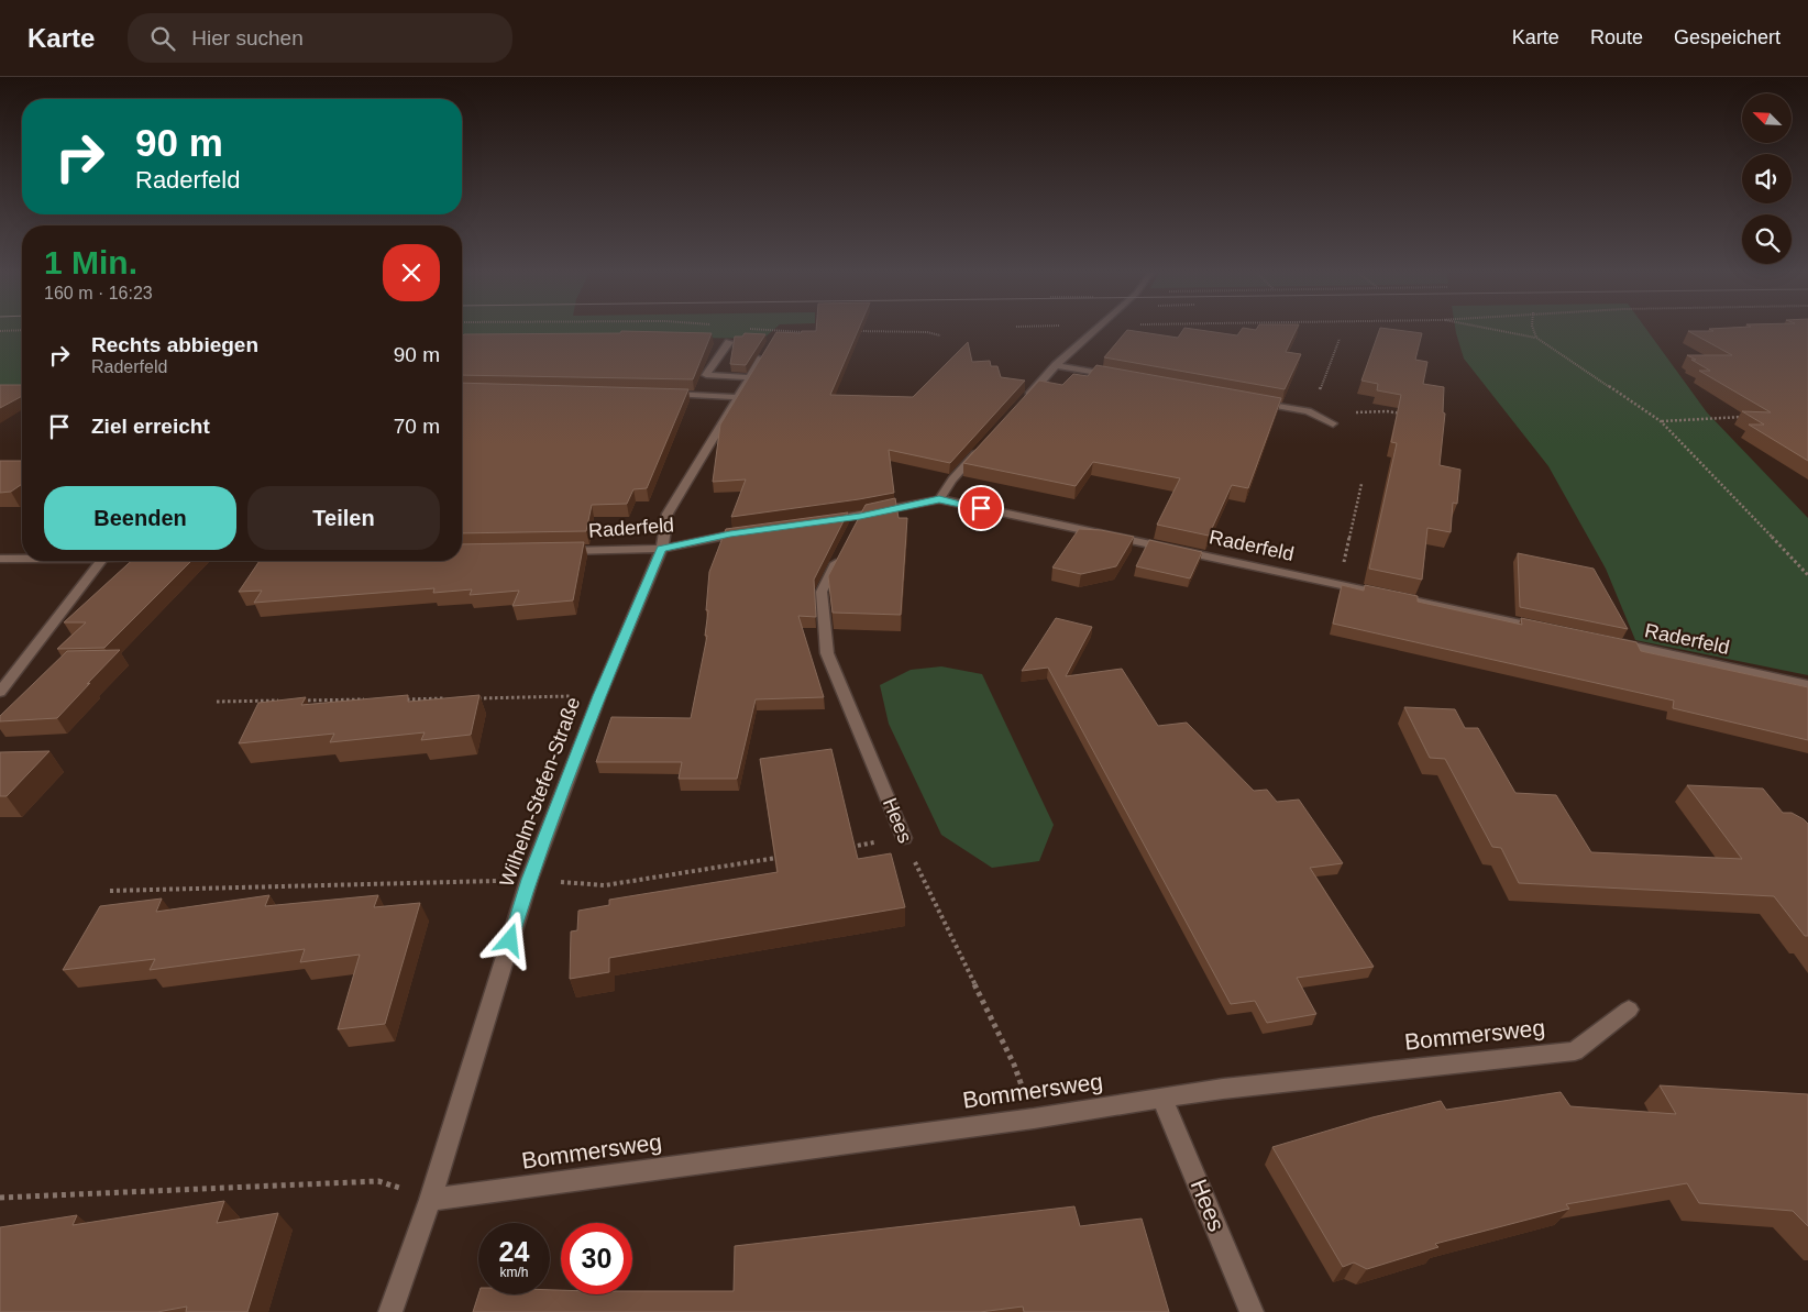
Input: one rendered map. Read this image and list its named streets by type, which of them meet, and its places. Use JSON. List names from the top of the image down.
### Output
{
  "streets": {
    "street": [
      "Raderfeld",
      "Wilhelm-Stefen-Straße",
      "Hees",
      "Bommersweg"
    ]
  },
  "crossings": [
    ["Raderfeld", "Wilhelm-Stefen-Straße"],
    ["Wilhelm-Stefen-Straße", "Bommersweg"],
    ["Hees", "Bommersweg"]
  ],
  "north": "top left",
  "page": {
    "header": "Karte",
    "search": "Hier suchen",
    "nav": ["Karte", "Route", "Gespeichert"],
    "turn": ["90 m", "Raderfeld"],
    "heading": ["1 Min.", "160 m · 16:23"],
    "list": [
      {
        "name": "Rechts abbiegen",
        "note": "Raderfeld",
        "value": "90 m"
      },
      {
        "name": "Ziel erreicht",
        "value": "70 m"
      }
    ],
    "buttons": ["Beenden", "Teilen"],
    "speed": "24 km/h",
    "limit": "30"
  }
}
